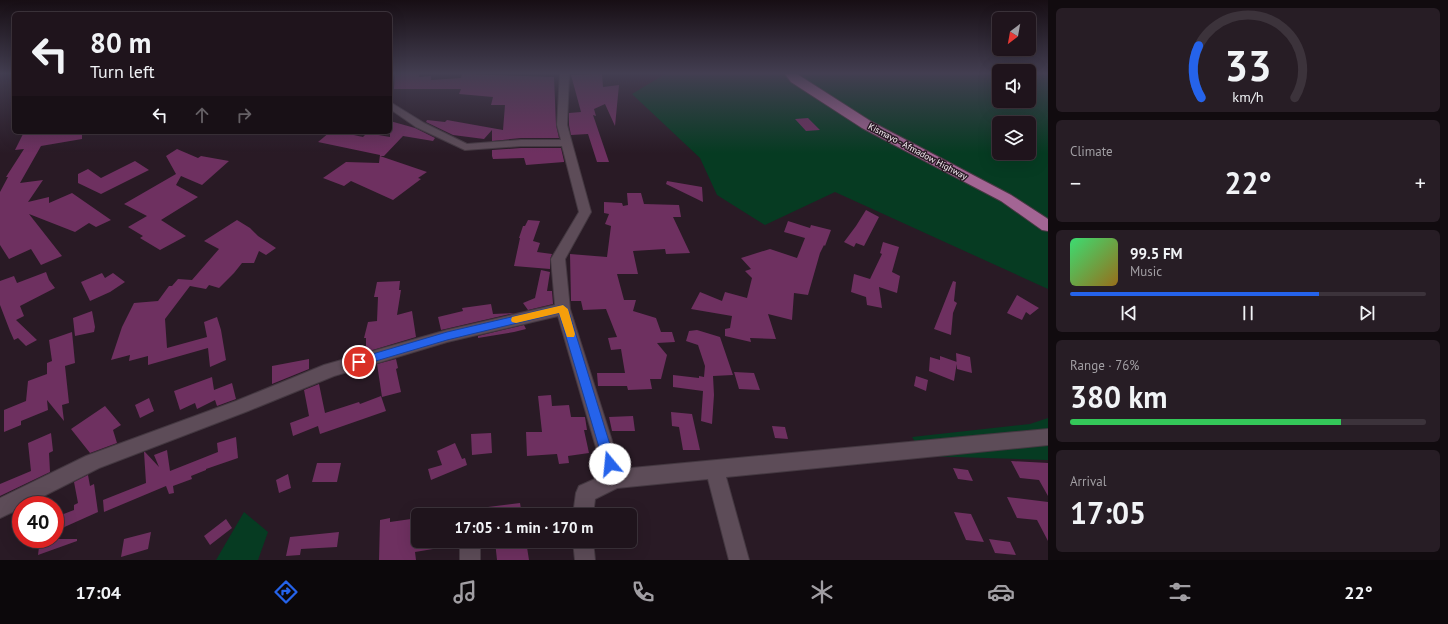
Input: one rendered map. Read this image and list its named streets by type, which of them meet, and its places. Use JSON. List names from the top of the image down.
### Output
{
  "streets": {
    "main road": ["Kismayo - Afmadow Highway"]
  },
  "north": "bottom left",
  "page": {
    "turn": ["80 m", "Turn left"],
    "tile": [
      "Climate",
      ["Range · 76%", "380 km"],
      ["Arrival", "17:05"]
    ],
    "heat": ["−", "22°", "+"],
    "song": ["99.5 FM", "Music"],
    "limit": "40",
    "trip": "17:05 · 1 min · 170 m",
    "tabs": ["17:04", "22°"],
    "gauge": ["33", "km/h"]
  }
}
